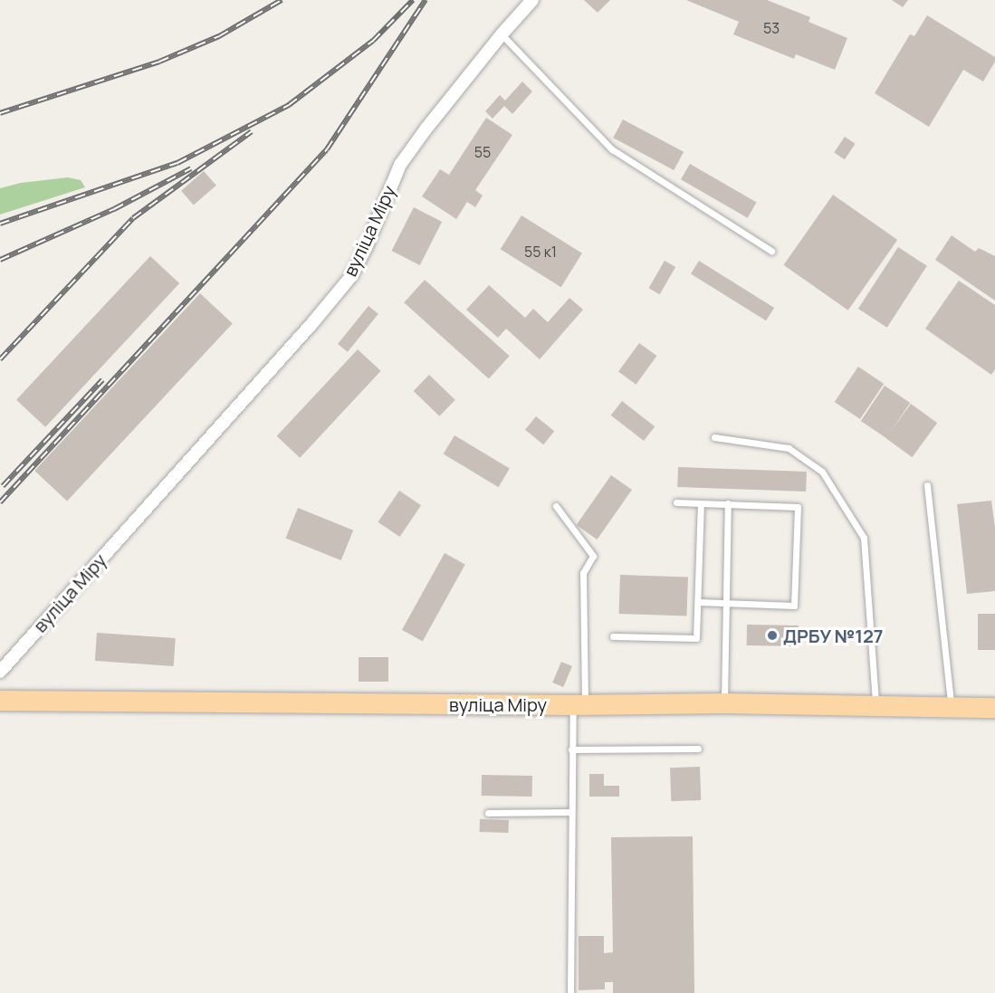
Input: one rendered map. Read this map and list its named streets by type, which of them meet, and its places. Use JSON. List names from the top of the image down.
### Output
{
  "streets": {
    "main road": ["вуліца Міру"]
  },
  "places": ["ДРБУ №127"],
  "house_numbers": ["53", "55", "55 к1"]
}
